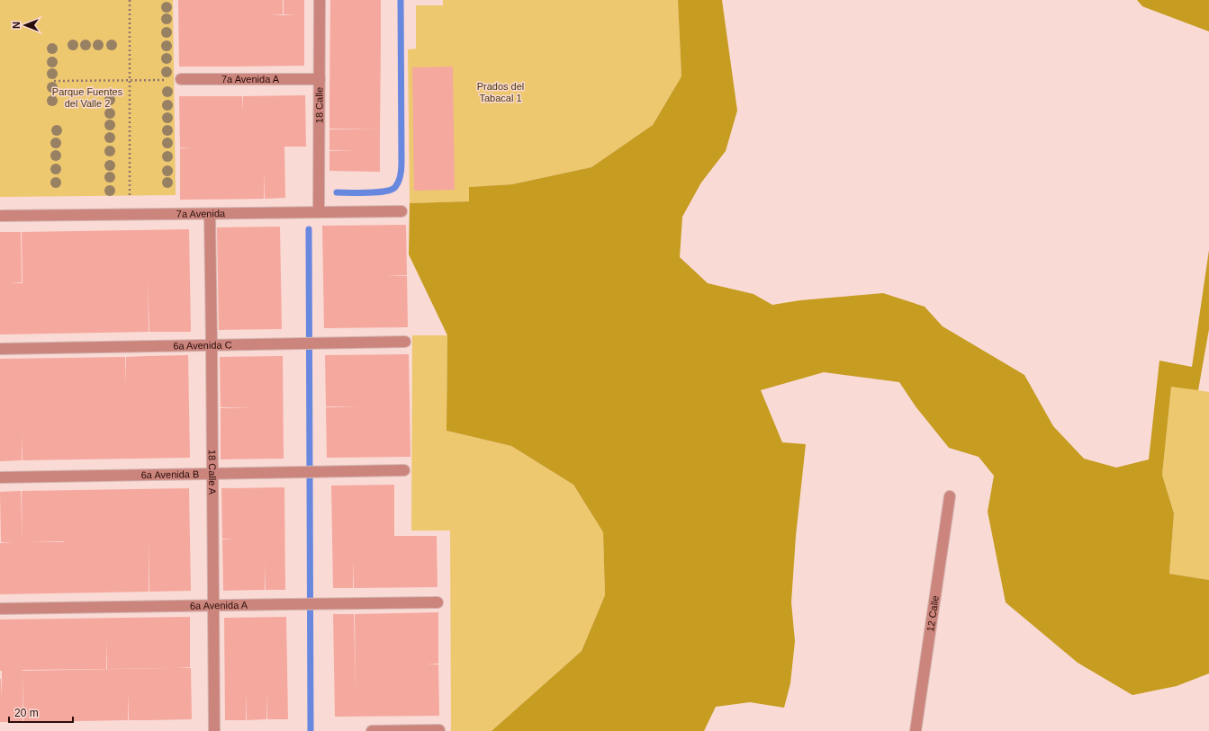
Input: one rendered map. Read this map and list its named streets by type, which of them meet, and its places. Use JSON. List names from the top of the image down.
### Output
{
  "streets": {
    "street": [
      "7a Avenida A",
      "18 Calle",
      "7a Avenida",
      "6a Avenida C",
      "18 Calle A",
      "6a Avenida B",
      "6a Avenida A",
      "12 Calle"
    ]
  },
  "crossings": [
    ["7a Avenida A", "18 Calle"],
    ["18 Calle", "7a Avenida"],
    ["7a Avenida", "18 Calle A"],
    ["6a Avenida C", "18 Calle A"],
    ["18 Calle A", "6a Avenida B"],
    ["18 Calle A", "6a Avenida A"]
  ],
  "parks": ["Prados del Tabacal 1", "Parque Fuentes del Valle 2"],
  "scale_bar": "20 m",
  "north": "left"
}
